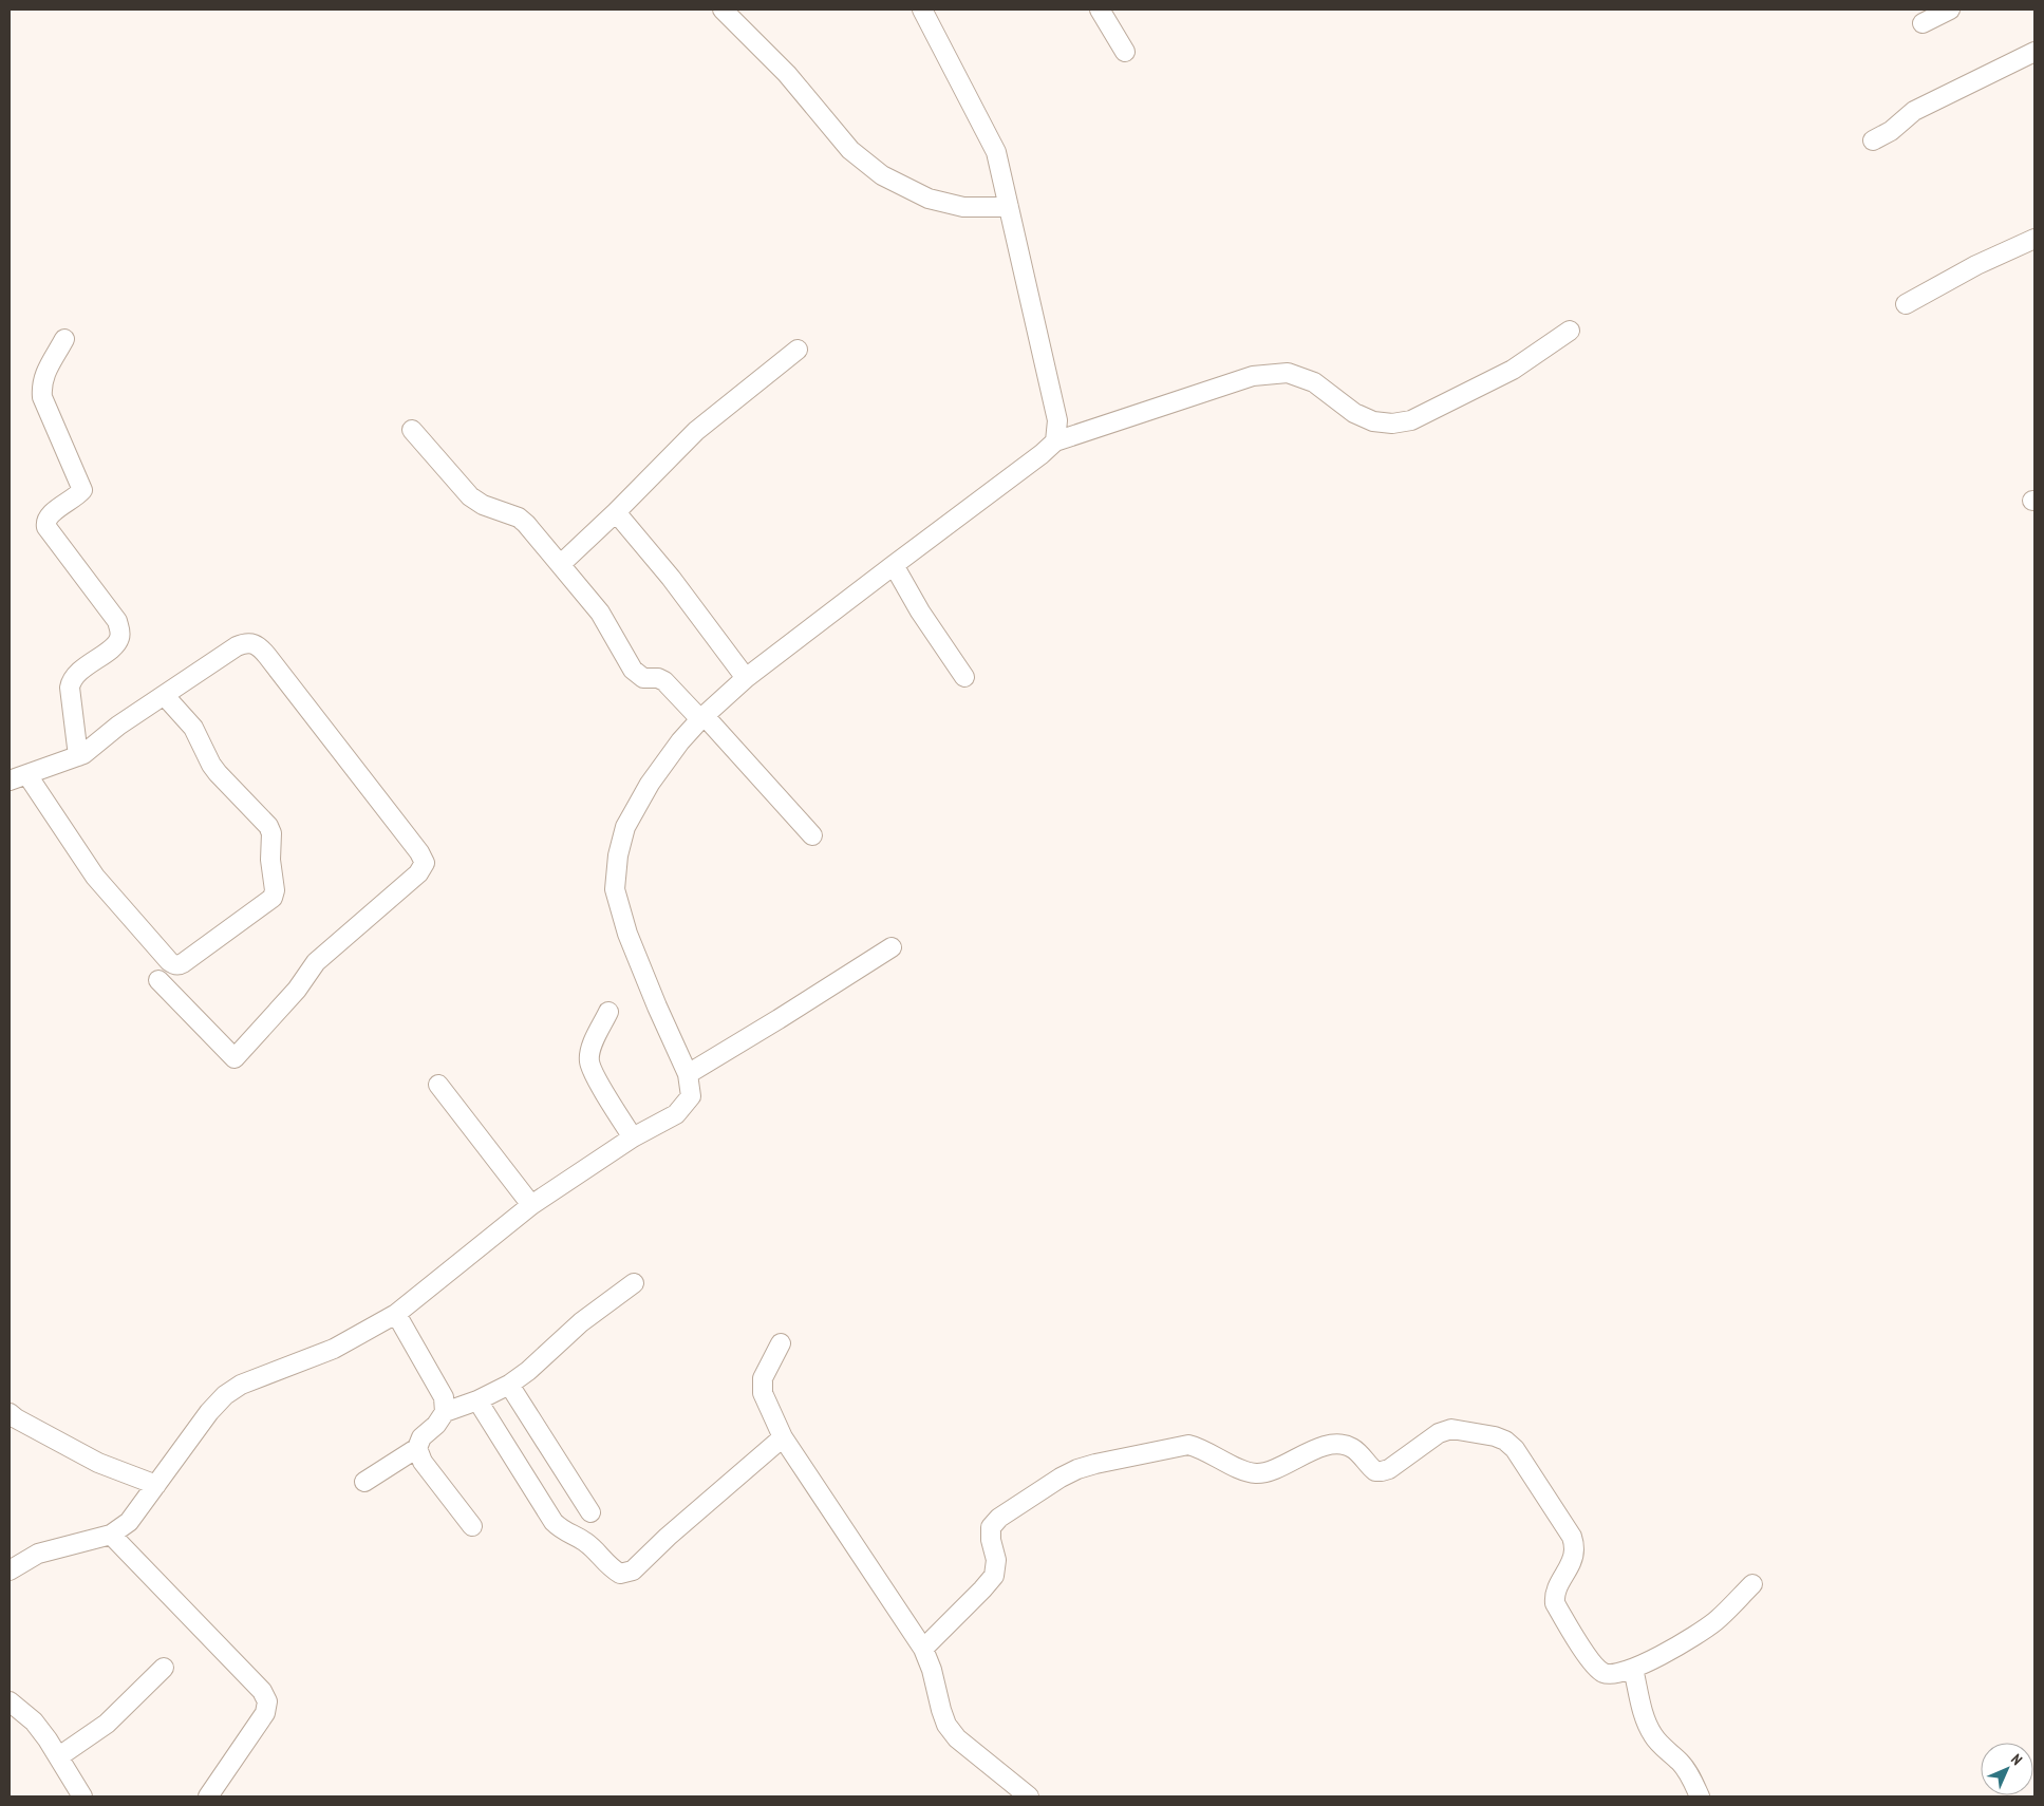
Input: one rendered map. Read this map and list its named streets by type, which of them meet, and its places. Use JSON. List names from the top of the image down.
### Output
{
  "north": "top right"
}
